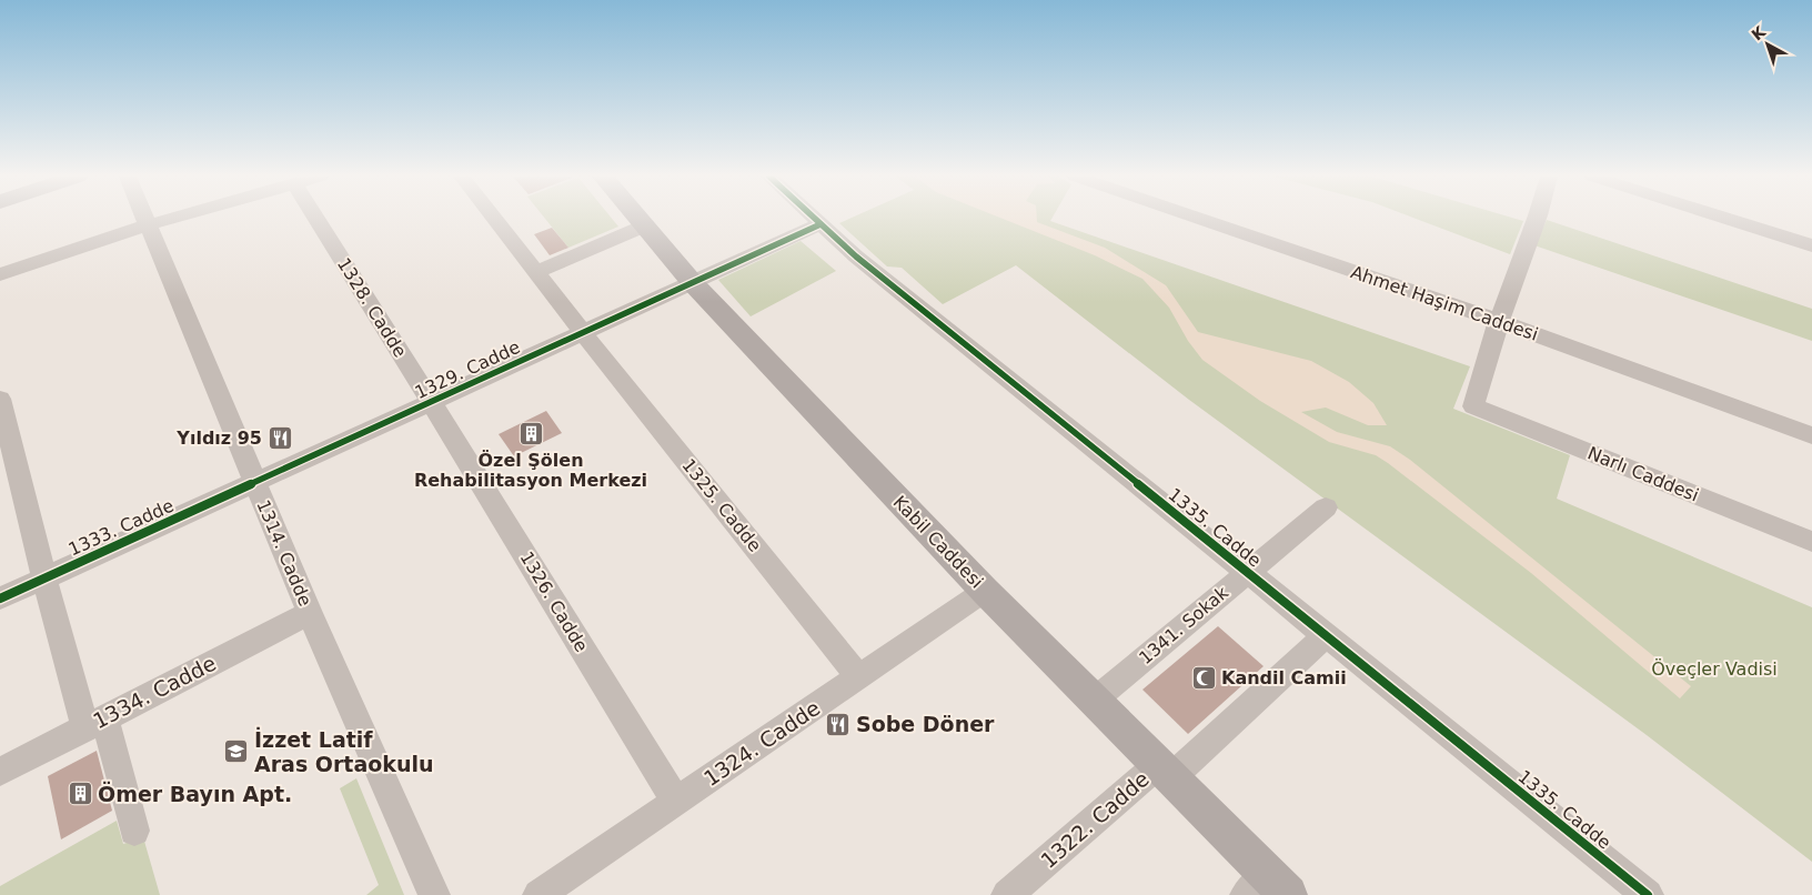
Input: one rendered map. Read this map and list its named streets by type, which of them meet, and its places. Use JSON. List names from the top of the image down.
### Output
{
  "streets": {
    "main road": ["Kabil Caddesi"],
    "street": [
      "Ahmet Haşim Caddesi",
      "1328. Cadde",
      "1329. Cadde",
      "Narlı Caddesi",
      "1325. Cadde",
      "1333. Cadde",
      "1335. Cadde",
      "1314. Cadde",
      "1326. Cadde",
      "1341. Sokak",
      "1334. Cadde",
      "1324. Cadde",
      "1322. Cadde"
    ]
  },
  "crossings": [
    ["Ahmet Haşim Caddesi", "Narlı Caddesi"],
    ["1328. Cadde", "1329. Cadde"],
    ["1328. Cadde", "1326. Cadde"],
    ["1329. Cadde", "1325. Cadde"],
    ["1329. Cadde", "1333. Cadde"],
    ["1329. Cadde", "1335. Cadde"],
    ["1329. Cadde", "Kabil Caddesi"],
    ["1329. Cadde", "1314. Cadde"],
    ["1329. Cadde", "1326. Cadde"],
    ["1325. Cadde", "1324. Cadde"],
    ["1333. Cadde", "1314. Cadde"],
    ["1335. Cadde", "1341. Sokak"],
    ["1335. Cadde", "1322. Cadde"],
    ["Kabil Caddesi", "1341. Sokak"],
    ["Kabil Caddesi", "1324. Cadde"],
    ["Kabil Caddesi", "1322. Cadde"],
    ["1314. Cadde", "1334. Cadde"],
    ["1326. Cadde", "1324. Cadde"]
  ],
  "parks": ["Öveçler Vadisi"],
  "places": {
    "building": ["Özel Şölen Rehabilitasyon Merkezi", "Ömer Bayın Apt."],
    "restaurant": ["Yıldız 95", "Sobe Döner"],
    "mosque": ["Kandil Camii"],
    "school or university": ["İzzet Latif Aras Ortaokulu"]
  },
  "north": "top left"
}
